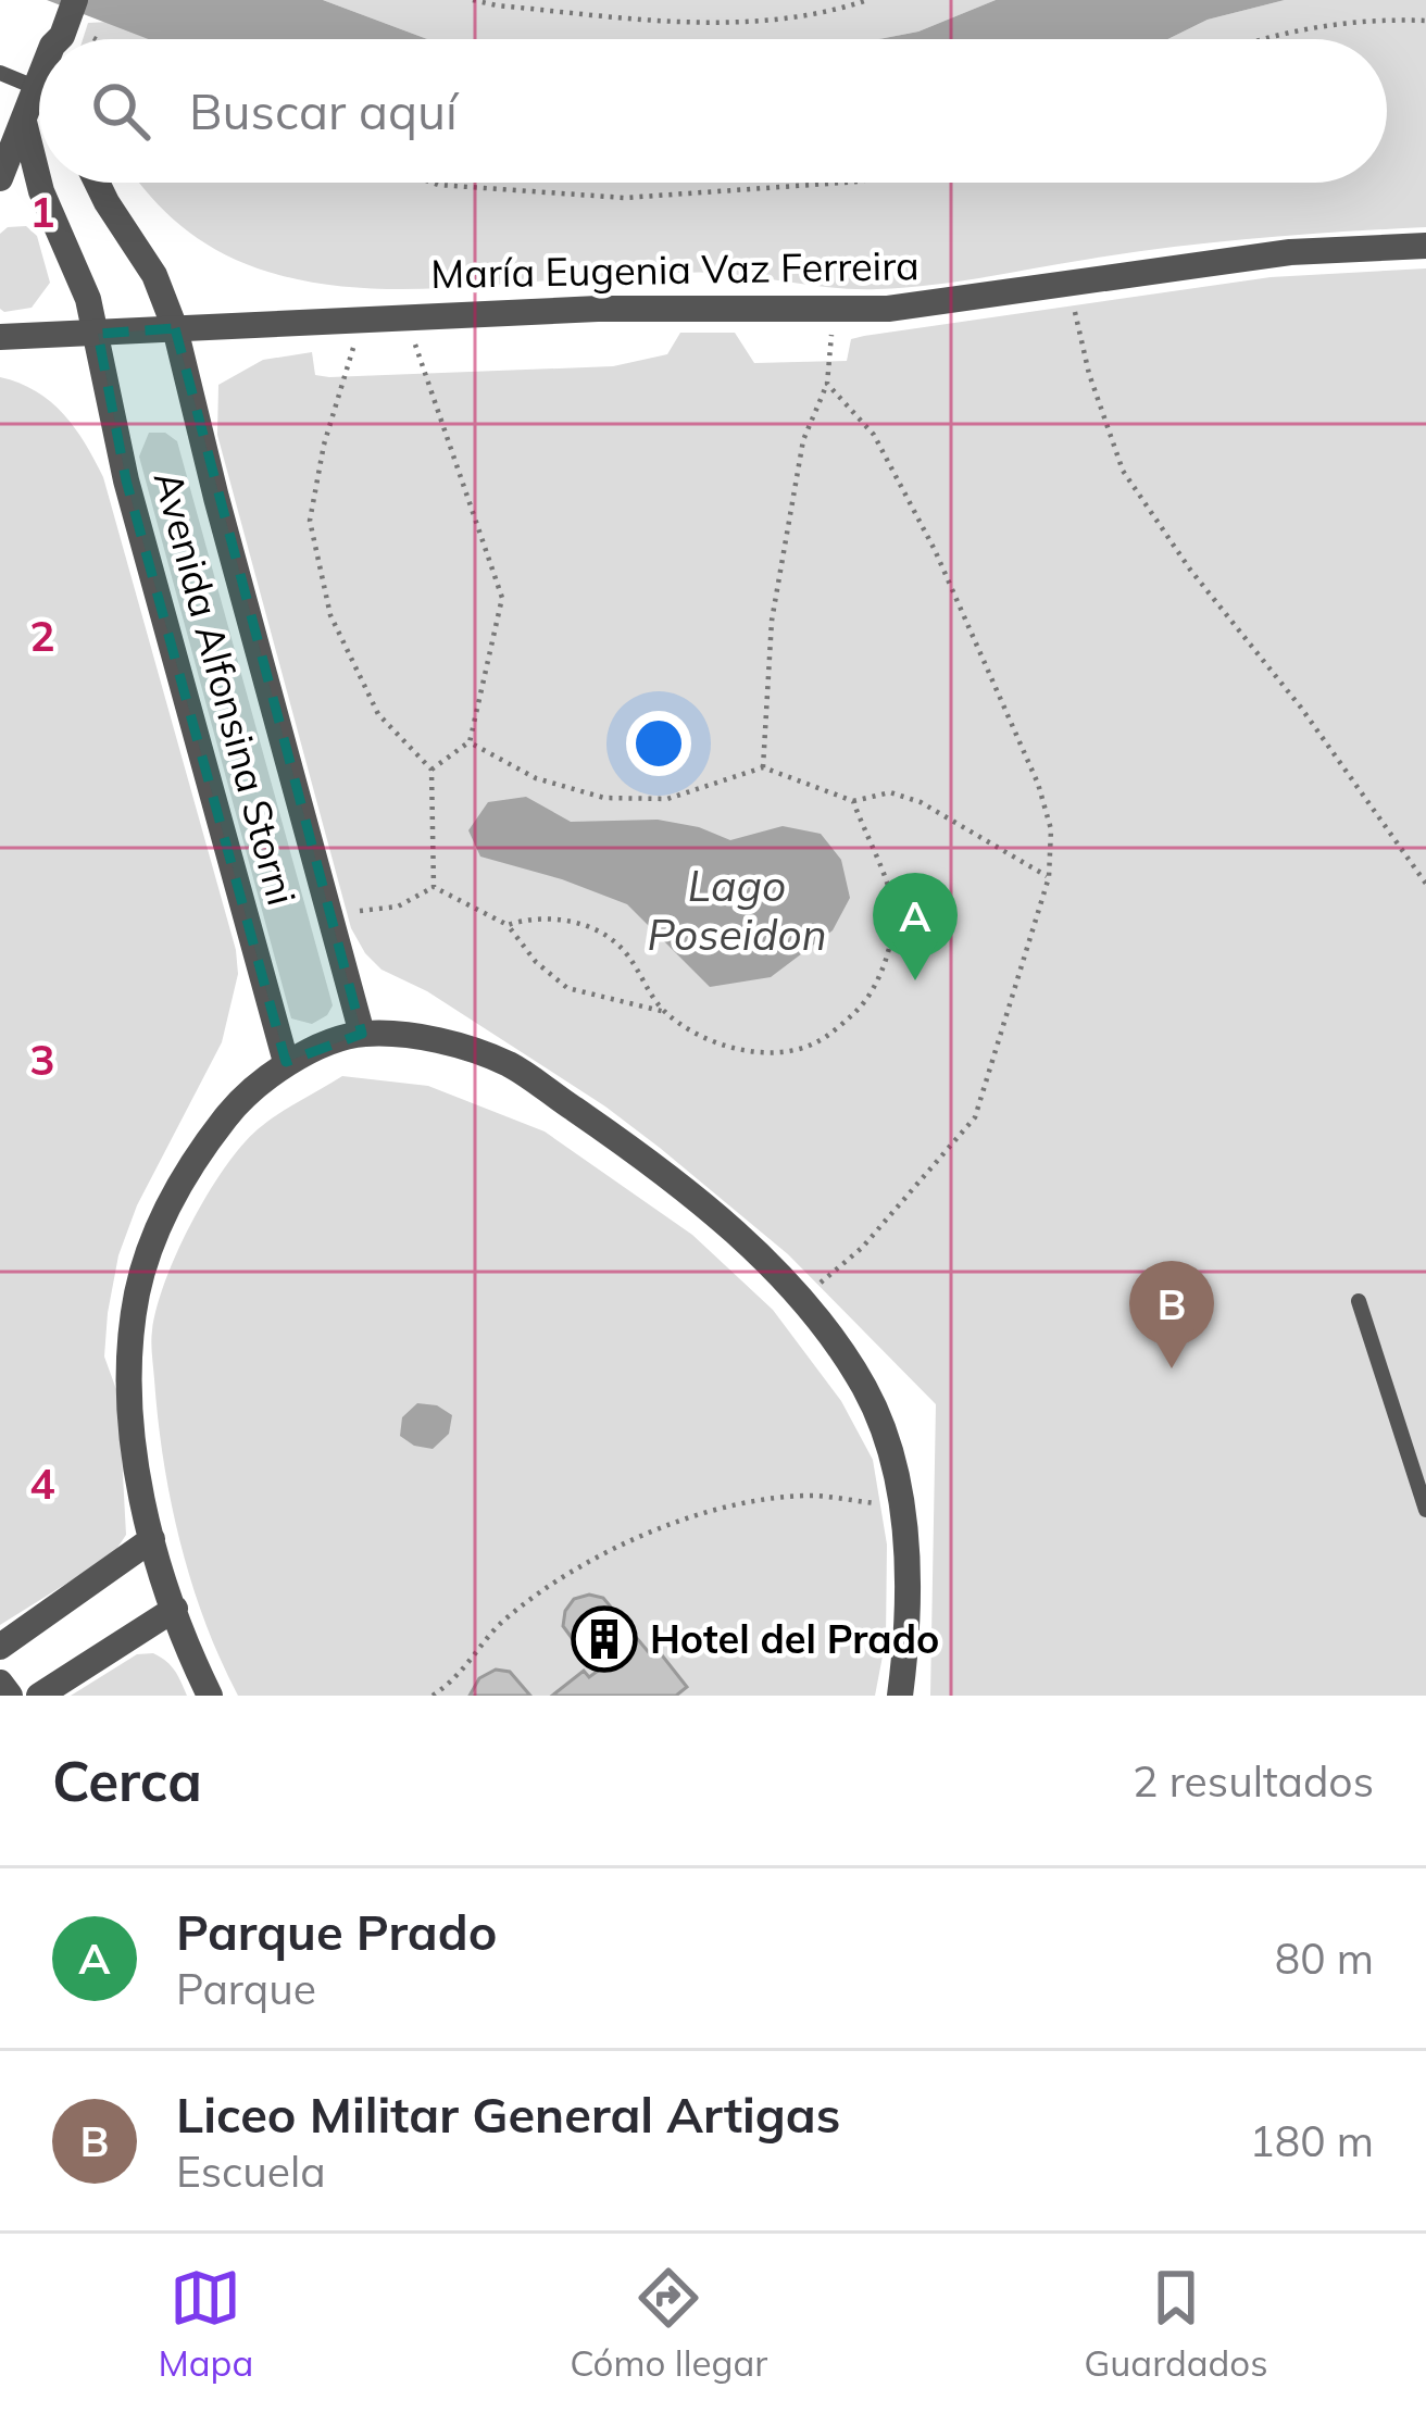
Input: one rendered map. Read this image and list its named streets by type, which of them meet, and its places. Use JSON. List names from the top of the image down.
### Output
{
  "streets": {
    "street": ["María Eugenia Vaz Ferreira", "Avenida Alfonsina Storni"]
  },
  "crossings": [
    ["María Eugenia Vaz Ferreira", "Avenida Alfonsina Storni"]
  ],
  "water": ["Lago Poseidon"],
  "places": {
    "building": ["Hotel del Prado"]
  },
  "page": {
    "search": "Buscar aquí",
    "pins": ["A", "B"],
    "heading": ["Cerca", "2 resultados"],
    "list": [
      {
        "mark": "A",
        "name": "Parque Prado",
        "note": "Parque",
        "value": "80 m"
      },
      {
        "mark": "B",
        "name": "Liceo Militar General Artigas",
        "note": "Escuela",
        "value": "180 m"
      }
    ],
    "nav": ["Mapa", "Cómo llegar", "Guardados"]
  },
  "grid": {
    "rows": [
      "1",
      "2",
      "3",
      "4"
    ]
  }
}
